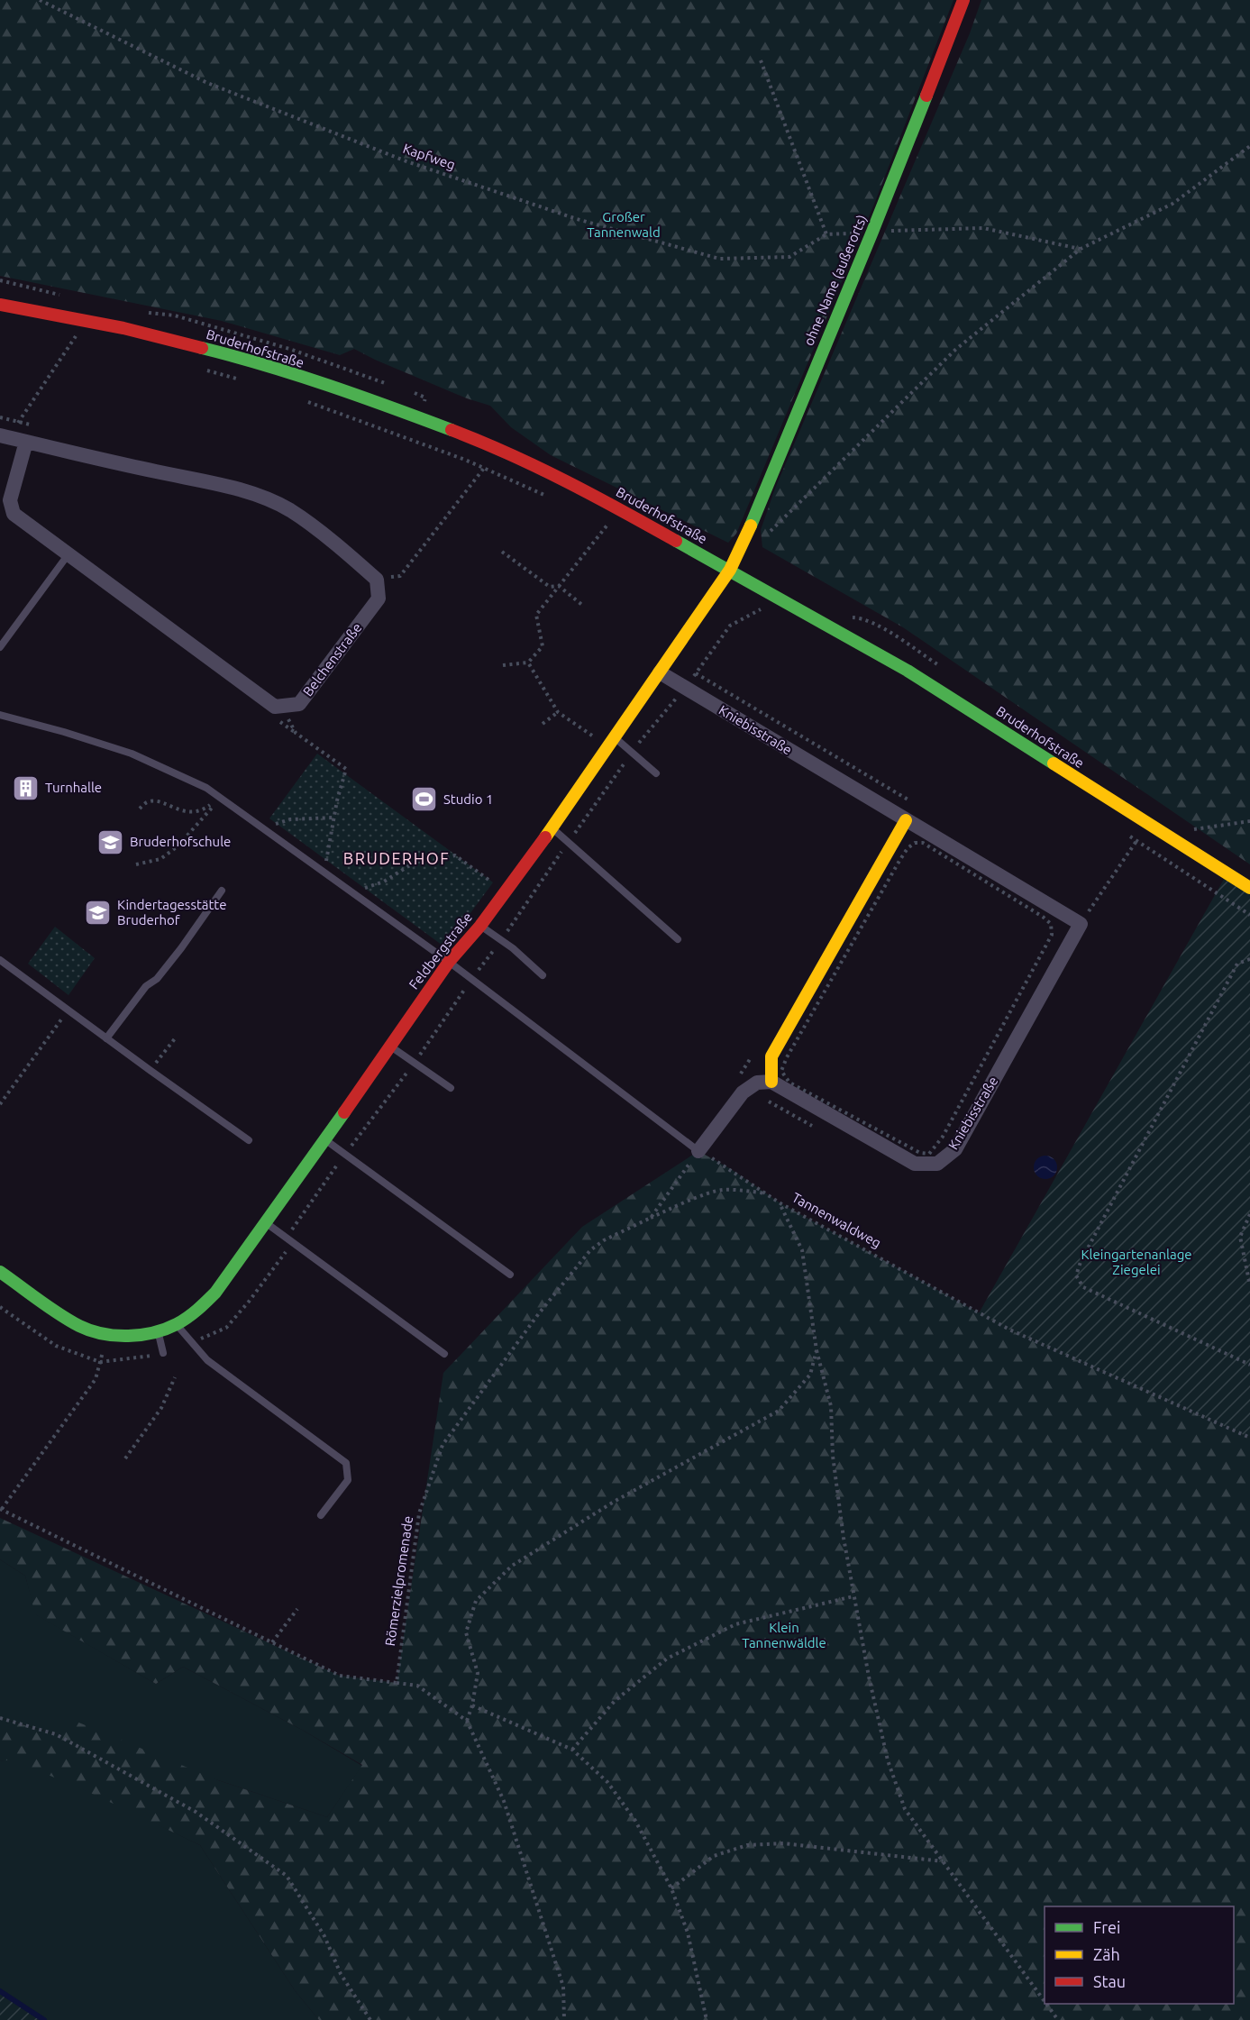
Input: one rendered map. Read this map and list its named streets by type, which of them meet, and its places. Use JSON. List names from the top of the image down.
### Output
{
  "streets": {
    "street": [
      "ohne Name (außerorts)",
      "Bruderhofstraße",
      "Belchenstraße",
      "Kniebisstraße",
      "Feldbergstraße"
    ],
    "path": ["Kapfweg", "Tannenwaldweg", "Römerzielpromenade"]
  },
  "crossings": [
    ["ohne Name (außerorts)", "Bruderhofstraße"],
    ["ohne Name (außerorts)", "Feldbergstraße"],
    ["Bruderhofstraße", "Feldbergstraße"],
    ["Kniebisstraße", "Feldbergstraße"],
    ["Tannenwaldweg", "Römerzielpromenade"]
  ],
  "districts": ["BRUDERHOF"],
  "parks": ["Großer Tannenwald", "Kleingartenanlage Ziegelei", "Klein Tannenwäldle"],
  "places": {
    "building": ["Turnhalle"],
    "sports": ["Studio 1"],
    "school or university": ["Bruderhofschule", "Kindertagesstätte Bruderhof"]
  },
  "legend": ["Frei", "Zäh", "Stau"]
}
